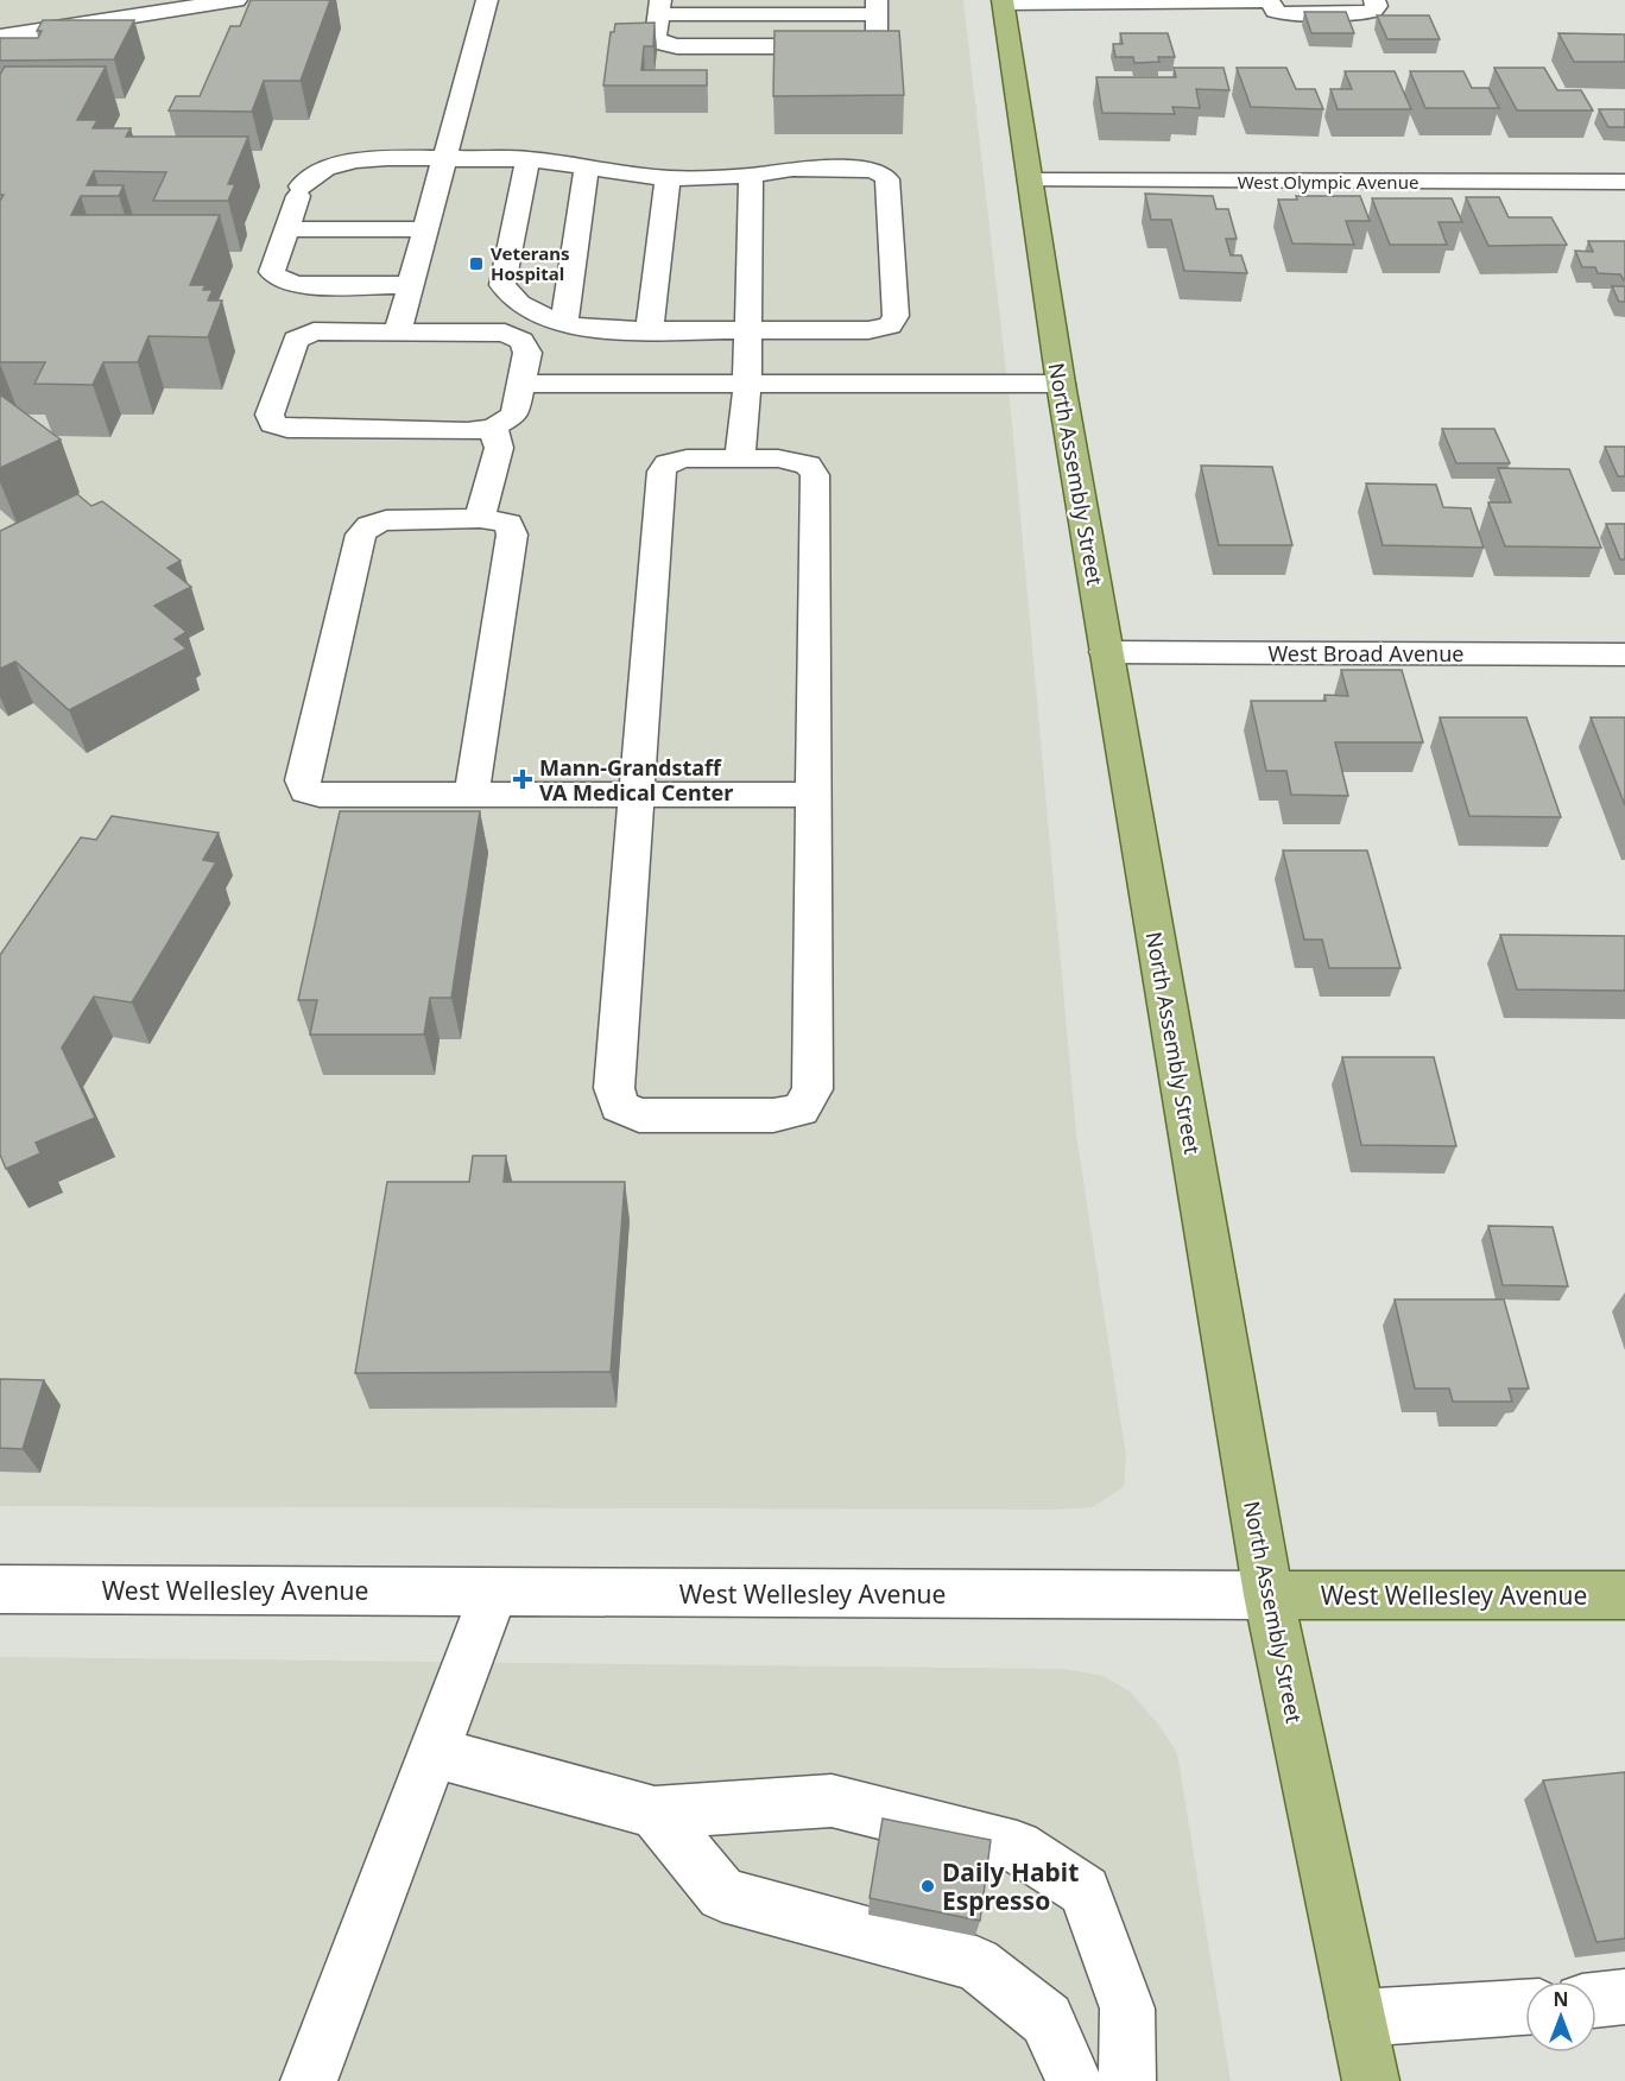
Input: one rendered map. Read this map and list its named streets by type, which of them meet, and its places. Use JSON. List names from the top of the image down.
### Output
{
  "streets": {
    "main road": ["North Assembly Street", "West Wellesley Avenue"],
    "street": ["West Olympic Avenue", "West Broad Avenue"]
  },
  "crossings": [
    ["West Olympic Avenue", "North Assembly Street"],
    ["North Assembly Street", "West Broad Avenue"],
    ["North Assembly Street", "West Wellesley Avenue"]
  ],
  "places": {
    "transit": ["Veterans Hospital"],
    "health": ["Mann-Grandstaff VA Medical Center"],
    "other": ["Daily Habit Espresso"]
  },
  "north": "top"
}
